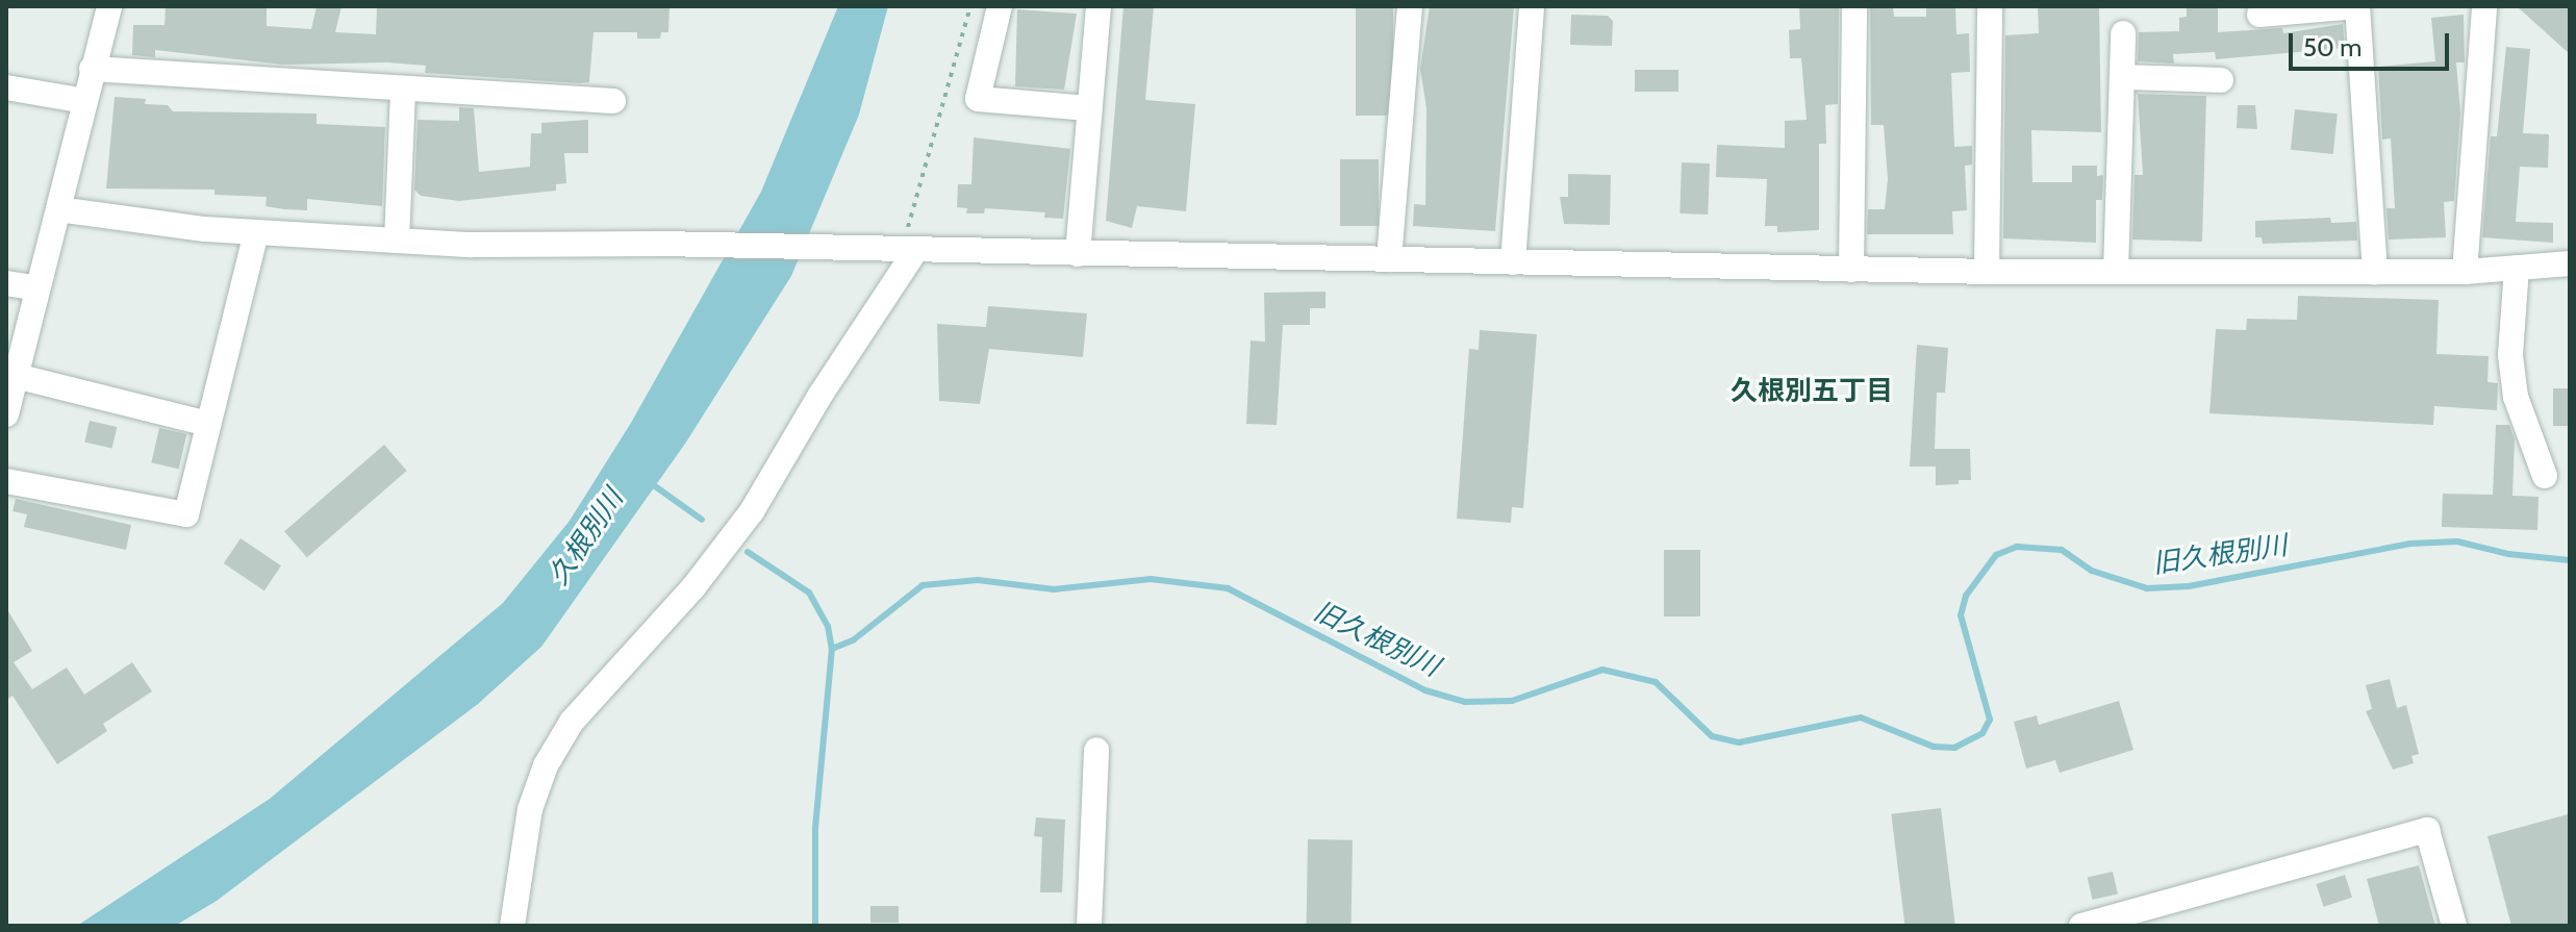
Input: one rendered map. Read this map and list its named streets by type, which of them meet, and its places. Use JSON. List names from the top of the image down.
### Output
{
  "districts": ["久根別五丁目"],
  "water": ["久根別川", "旧久根別川"],
  "scale_bar": "50 m"
}
